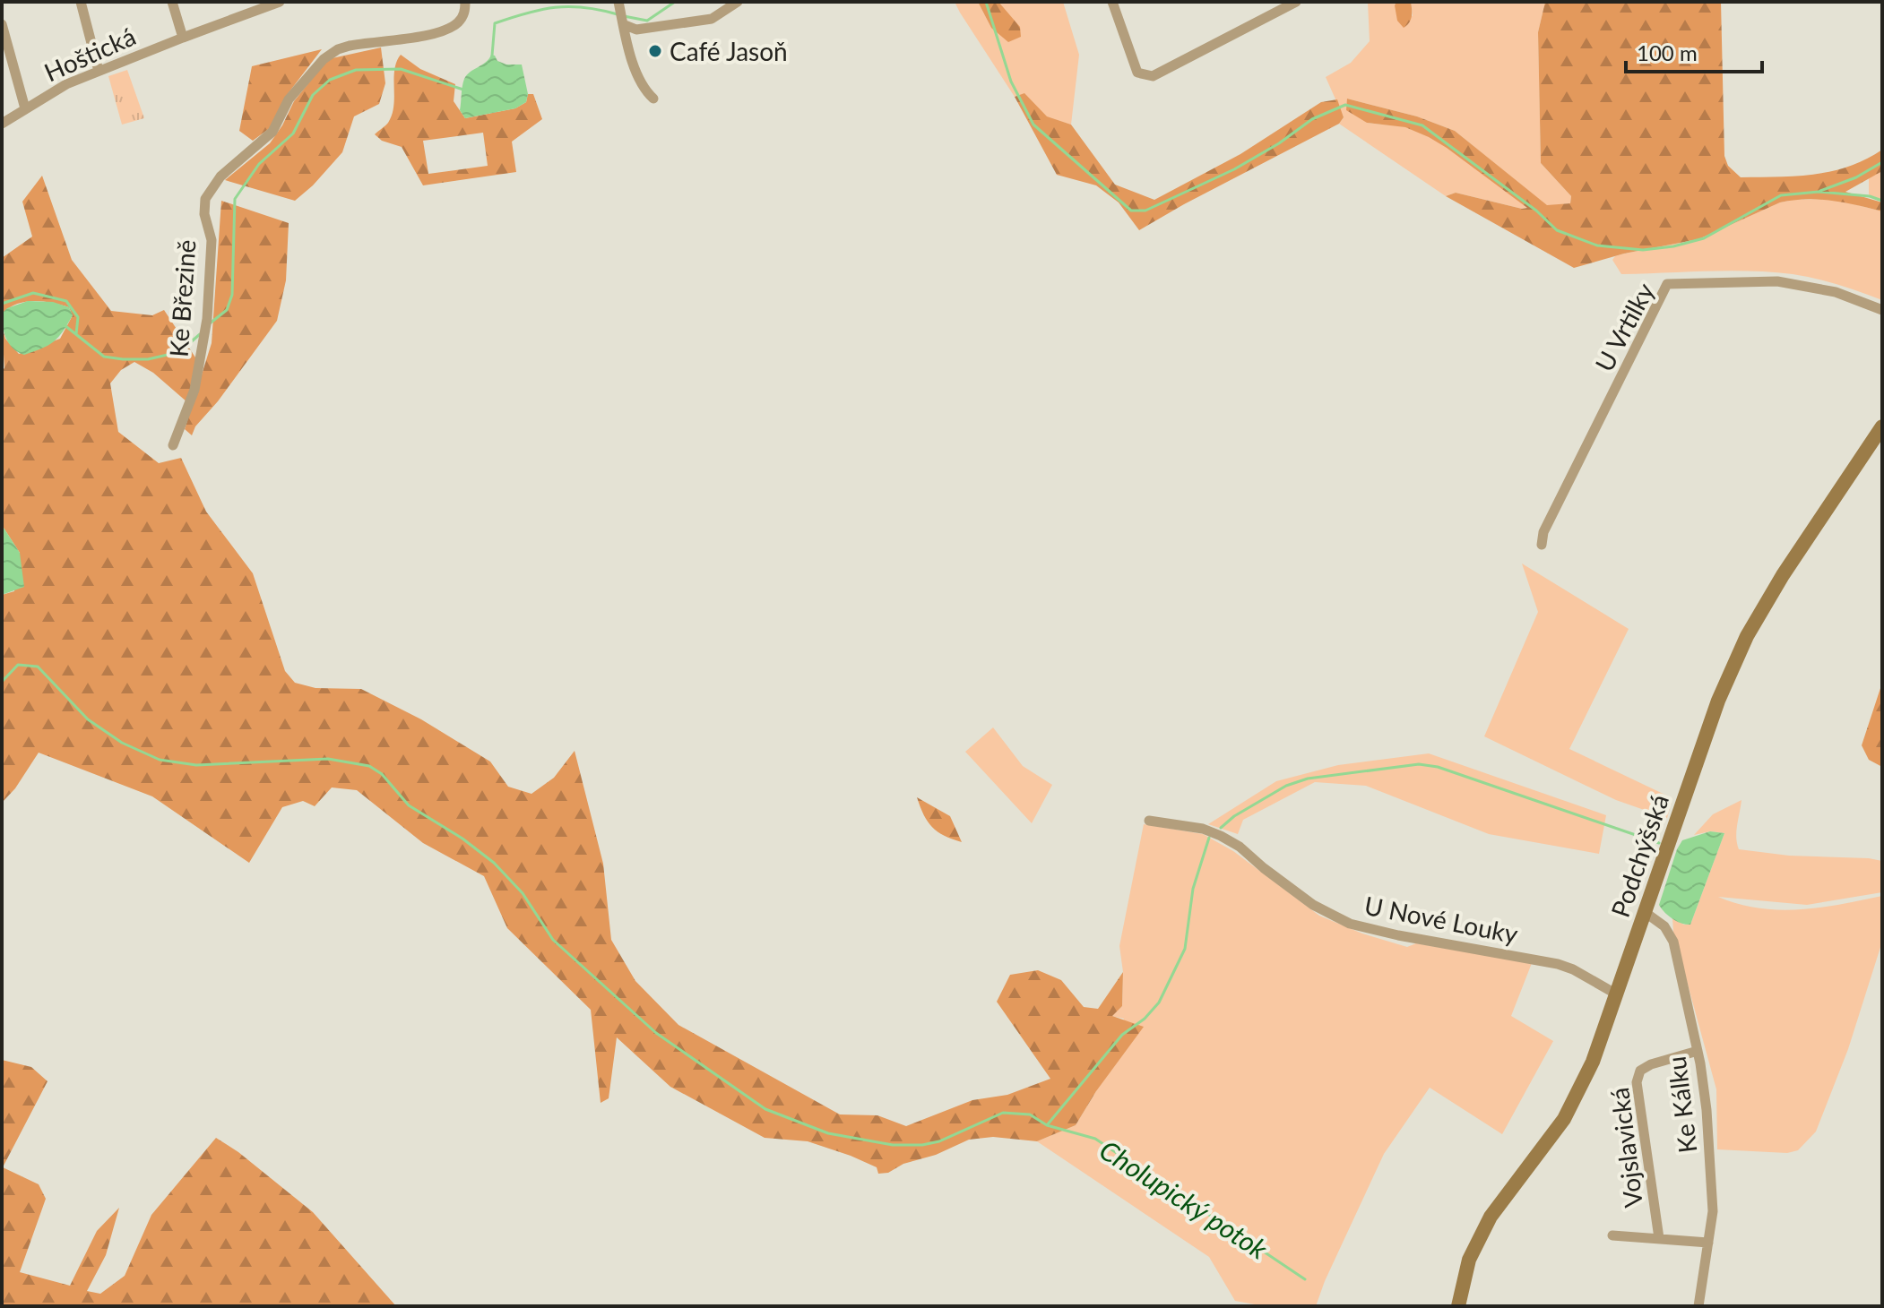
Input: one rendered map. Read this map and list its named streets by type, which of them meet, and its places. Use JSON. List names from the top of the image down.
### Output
{
  "streets": {
    "street": [
      "Hoštická",
      "Ke Březině",
      "U Vrtilky",
      "Podchýšská",
      "U Nové Louky",
      "Ke Kálku",
      "Vojslavická"
    ]
  },
  "crossings": [
    ["Podchýšská", "U Nové Louky"],
    ["Podchýšská", "Ke Kálku"],
    ["Ke Kálku", "Vojslavická"]
  ],
  "water": ["Cholupický potok"],
  "places": ["Café Jasoň"],
  "scale_bar": "100 m"
}
